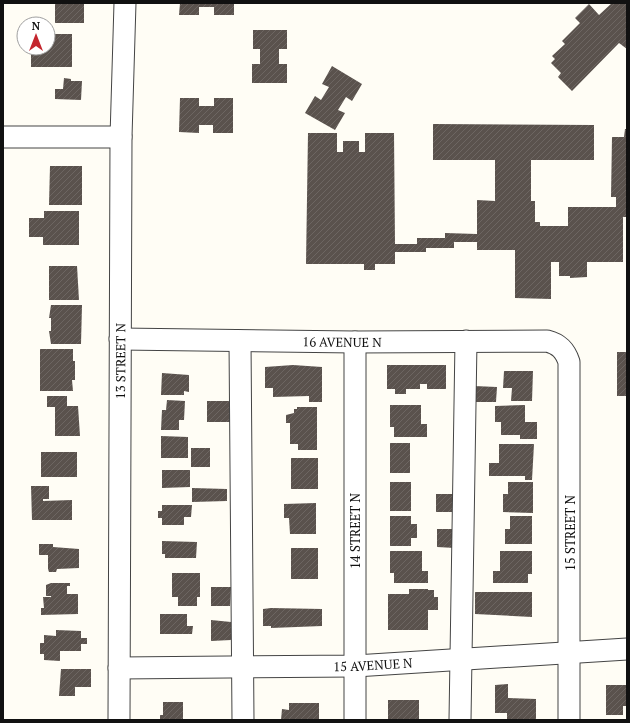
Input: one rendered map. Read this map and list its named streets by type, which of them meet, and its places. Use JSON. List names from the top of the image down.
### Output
{
  "streets": {
    "street": [
      "16 AVENUE N",
      "13 STREET N",
      "14 STREET N",
      "15 STREET N",
      "15 AVENUE N"
    ]
  },
  "crossings": [
    ["16 AVENUE N", "13 STREET N"],
    ["16 AVENUE N", "14 STREET N"],
    ["16 AVENUE N", "15 STREET N"],
    ["13 STREET N", "15 AVENUE N"],
    ["14 STREET N", "15 AVENUE N"],
    ["15 STREET N", "15 AVENUE N"]
  ],
  "north": "top"
}
